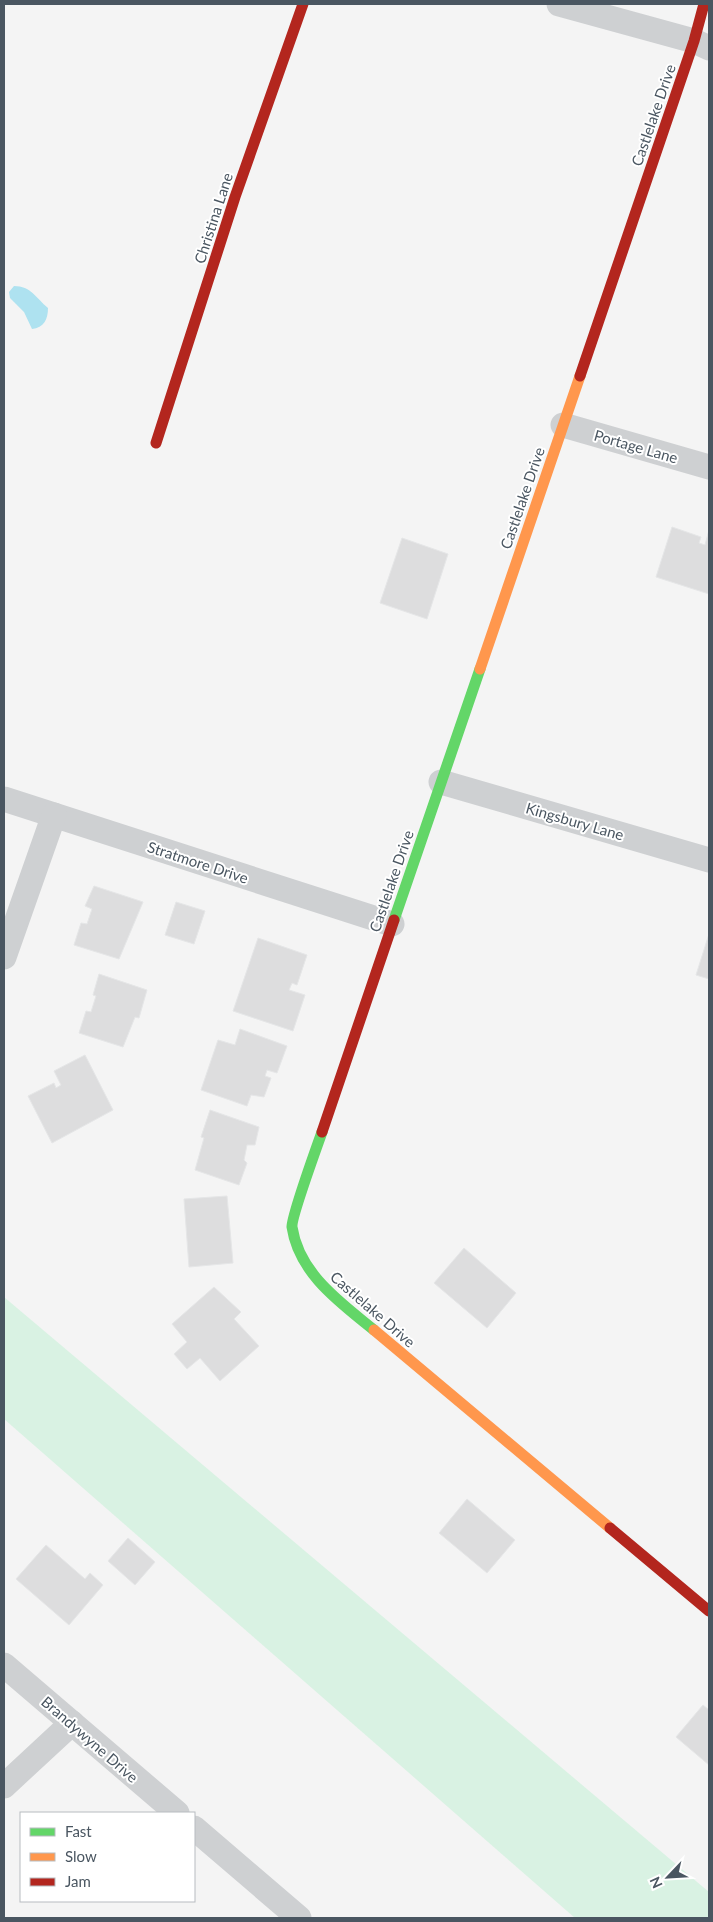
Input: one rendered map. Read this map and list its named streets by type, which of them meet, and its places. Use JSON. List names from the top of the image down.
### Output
{
  "streets": {
    "street": [
      "Castlelake Drive",
      "Christina Lane",
      "Portage Lane",
      "Kingsbury Lane",
      "Stratmore Drive",
      "Brandywyne Drive"
    ]
  },
  "crossings": [
    ["Castlelake Drive", "Portage Lane"],
    ["Castlelake Drive", "Kingsbury Lane"],
    ["Castlelake Drive", "Stratmore Drive"]
  ],
  "legend": ["Fast", "Slow", "Jam"],
  "north": "bottom left"
}
